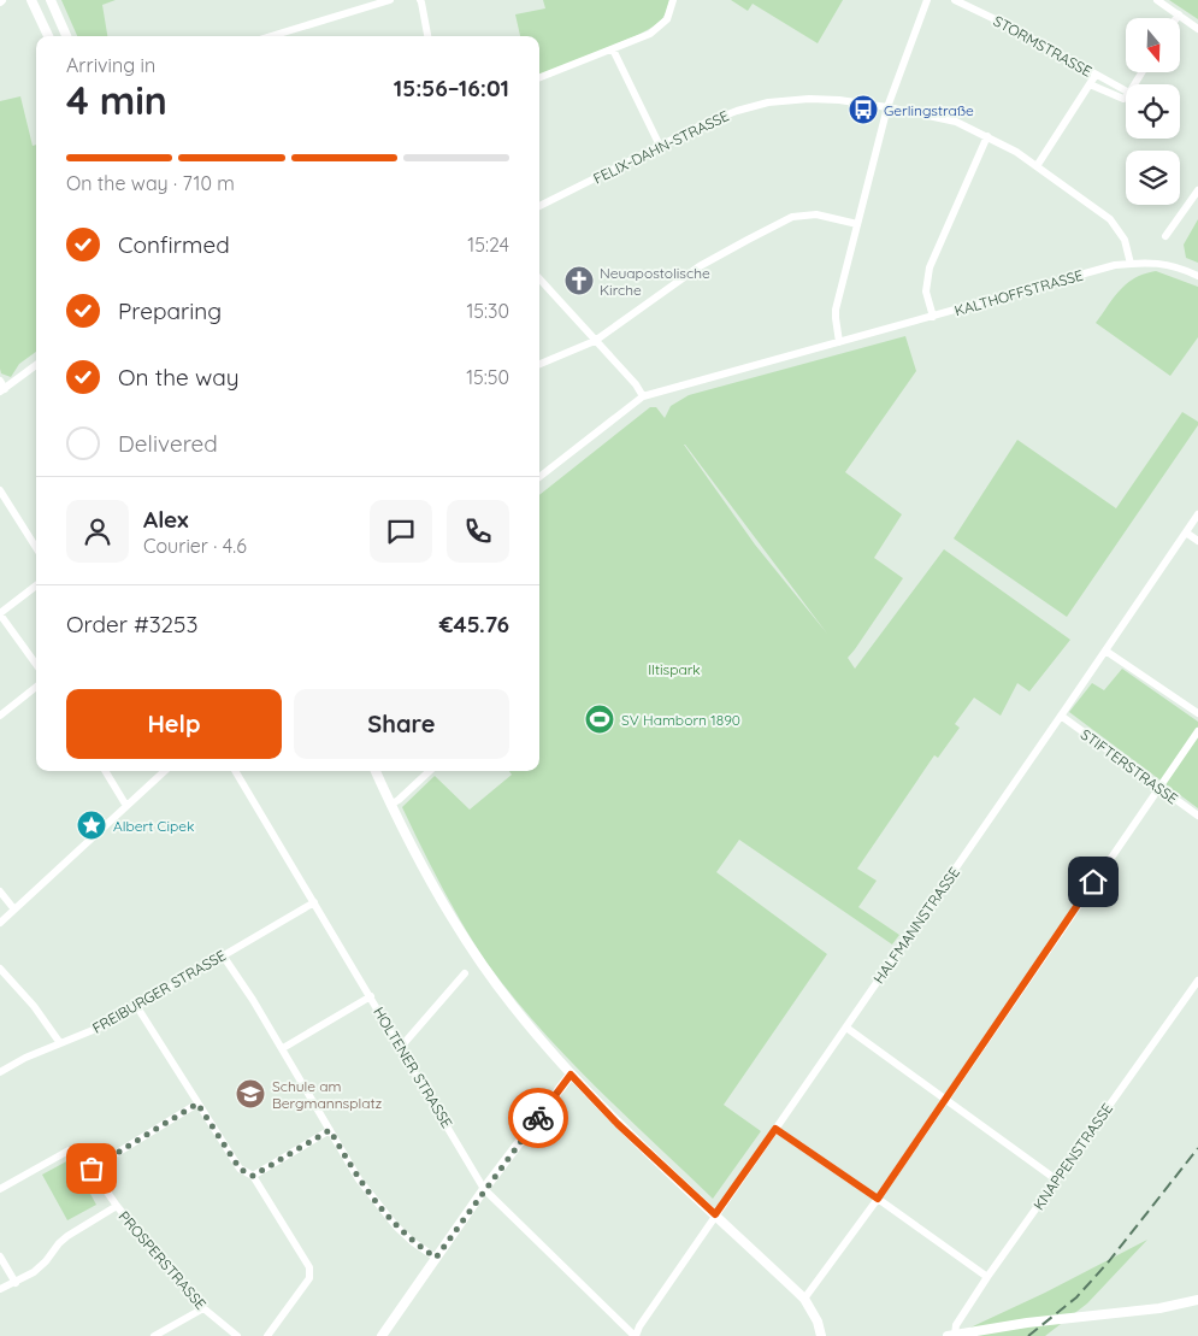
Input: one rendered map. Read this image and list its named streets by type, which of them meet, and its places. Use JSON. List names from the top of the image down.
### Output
{
  "streets": {
    "street": [
      "STORMSTRASSE",
      "FELIX-DAHN-STRASSE",
      "KALTHOFFSTRASSE",
      "STIFTERSTRASSE",
      "HALFMANNSTRASSE",
      "FREIBURGER STRASSE",
      "HOLTENER STRASSE",
      "KNAPPENSTRASSE",
      "PROSPERSTRASSE"
    ]
  },
  "crossings": [
    ["FELIX-DAHN-STRASSE", "KALTHOFFSTRASSE"],
    ["STIFTERSTRASSE", "HALFMANNSTRASSE"],
    ["HALFMANNSTRASSE", "HOLTENER STRASSE"],
    ["FREIBURGER STRASSE", "HOLTENER STRASSE"]
  ],
  "parks": ["Iltispark"],
  "places": {
    "bus stop": ["Gerlingstraße"],
    "church": ["Neuapostolische Kirche"],
    "sports": ["SV Hamborn 1890"],
    "place": ["Albert Cipek"],
    "school or university": ["Schule am Bergmannsplatz"]
  },
  "north": "bottom",
  "page": {
    "heading": ["4 min", "Arriving in", "15:56–16:01"],
    "panel": [
      "Alex",
      "Courier · 4.6",
      "Order #3253",
      "€45.76"
    ],
    "bar": "On the way · 710 m",
    "list": [
      ["Confirmed", "15:24"],
      ["Preparing", "15:30"],
      ["On the way", "15:50"],
      "Delivered"
    ],
    "buttons": ["Help", "Share"]
  }
}
